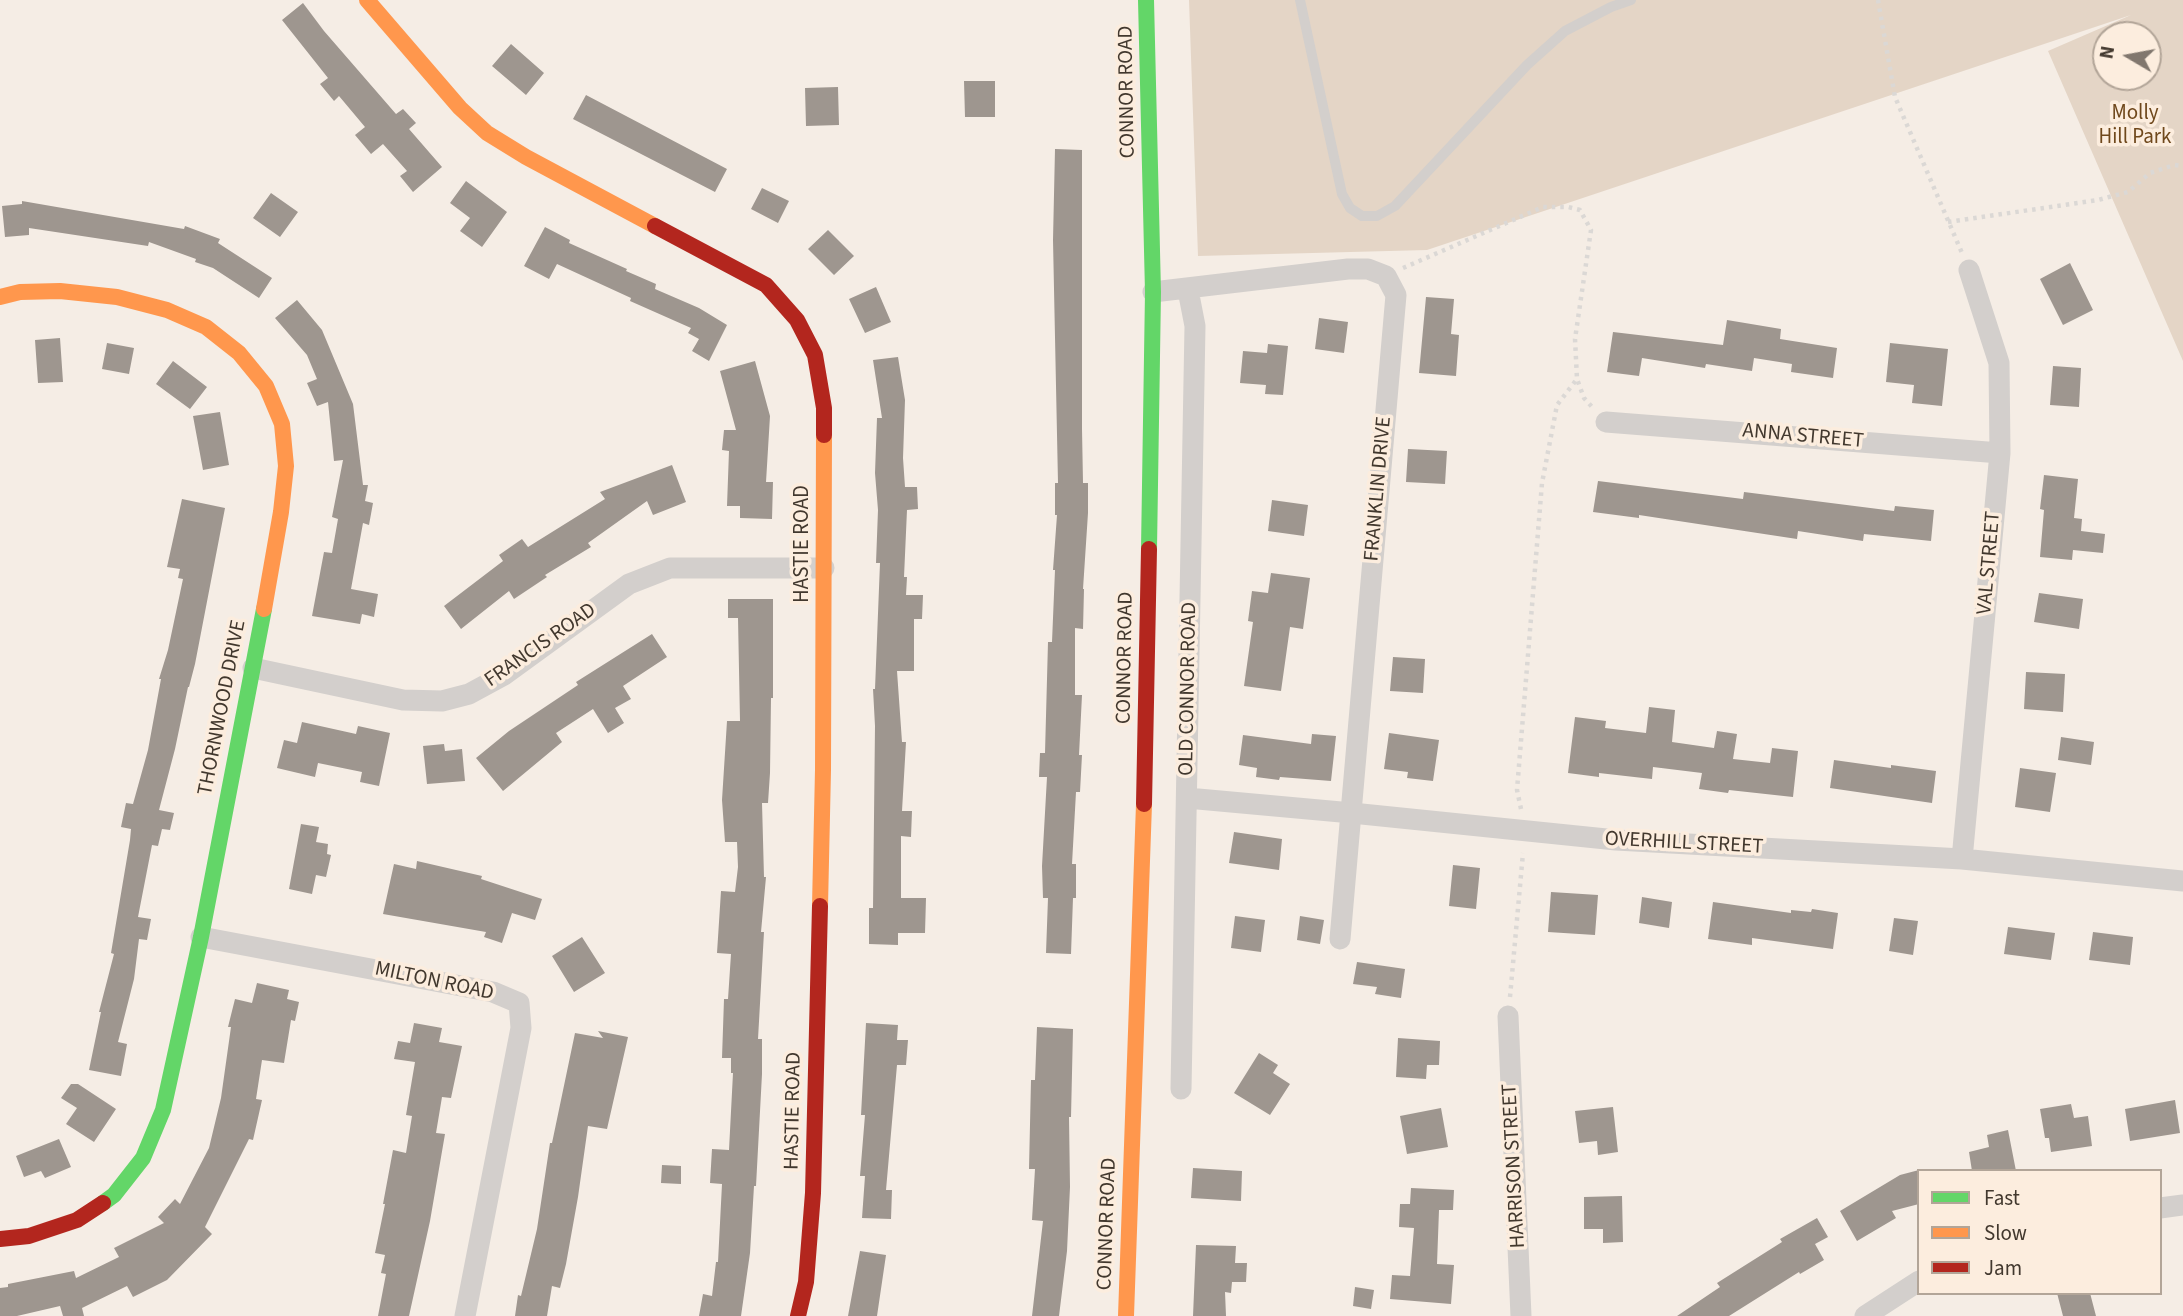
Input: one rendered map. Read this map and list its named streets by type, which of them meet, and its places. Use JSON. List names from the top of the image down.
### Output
{
  "streets": {
    "street": [
      "CONNOR ROAD",
      "ANNA STREET",
      "FRANKLIN DRIVE",
      "HASTIE ROAD",
      "VAL STREET",
      "FRANCIS ROAD",
      "OLD CONNOR ROAD",
      "THORNWOOD DRIVE",
      "OVERHILL STREET",
      "MILTON ROAD",
      "HARRISON STREET"
    ]
  },
  "crossings": [
    ["ANNA STREET", "VAL STREET"],
    ["FRANKLIN DRIVE", "OVERHILL STREET"],
    ["HASTIE ROAD", "FRANCIS ROAD"],
    ["VAL STREET", "OVERHILL STREET"],
    ["FRANCIS ROAD", "THORNWOOD DRIVE"],
    ["OLD CONNOR ROAD", "OVERHILL STREET"],
    ["THORNWOOD DRIVE", "MILTON ROAD"]
  ],
  "parks": ["Molly Hill Park"],
  "legend": ["Fast", "Slow", "Jam"],
  "north": "left"
}
